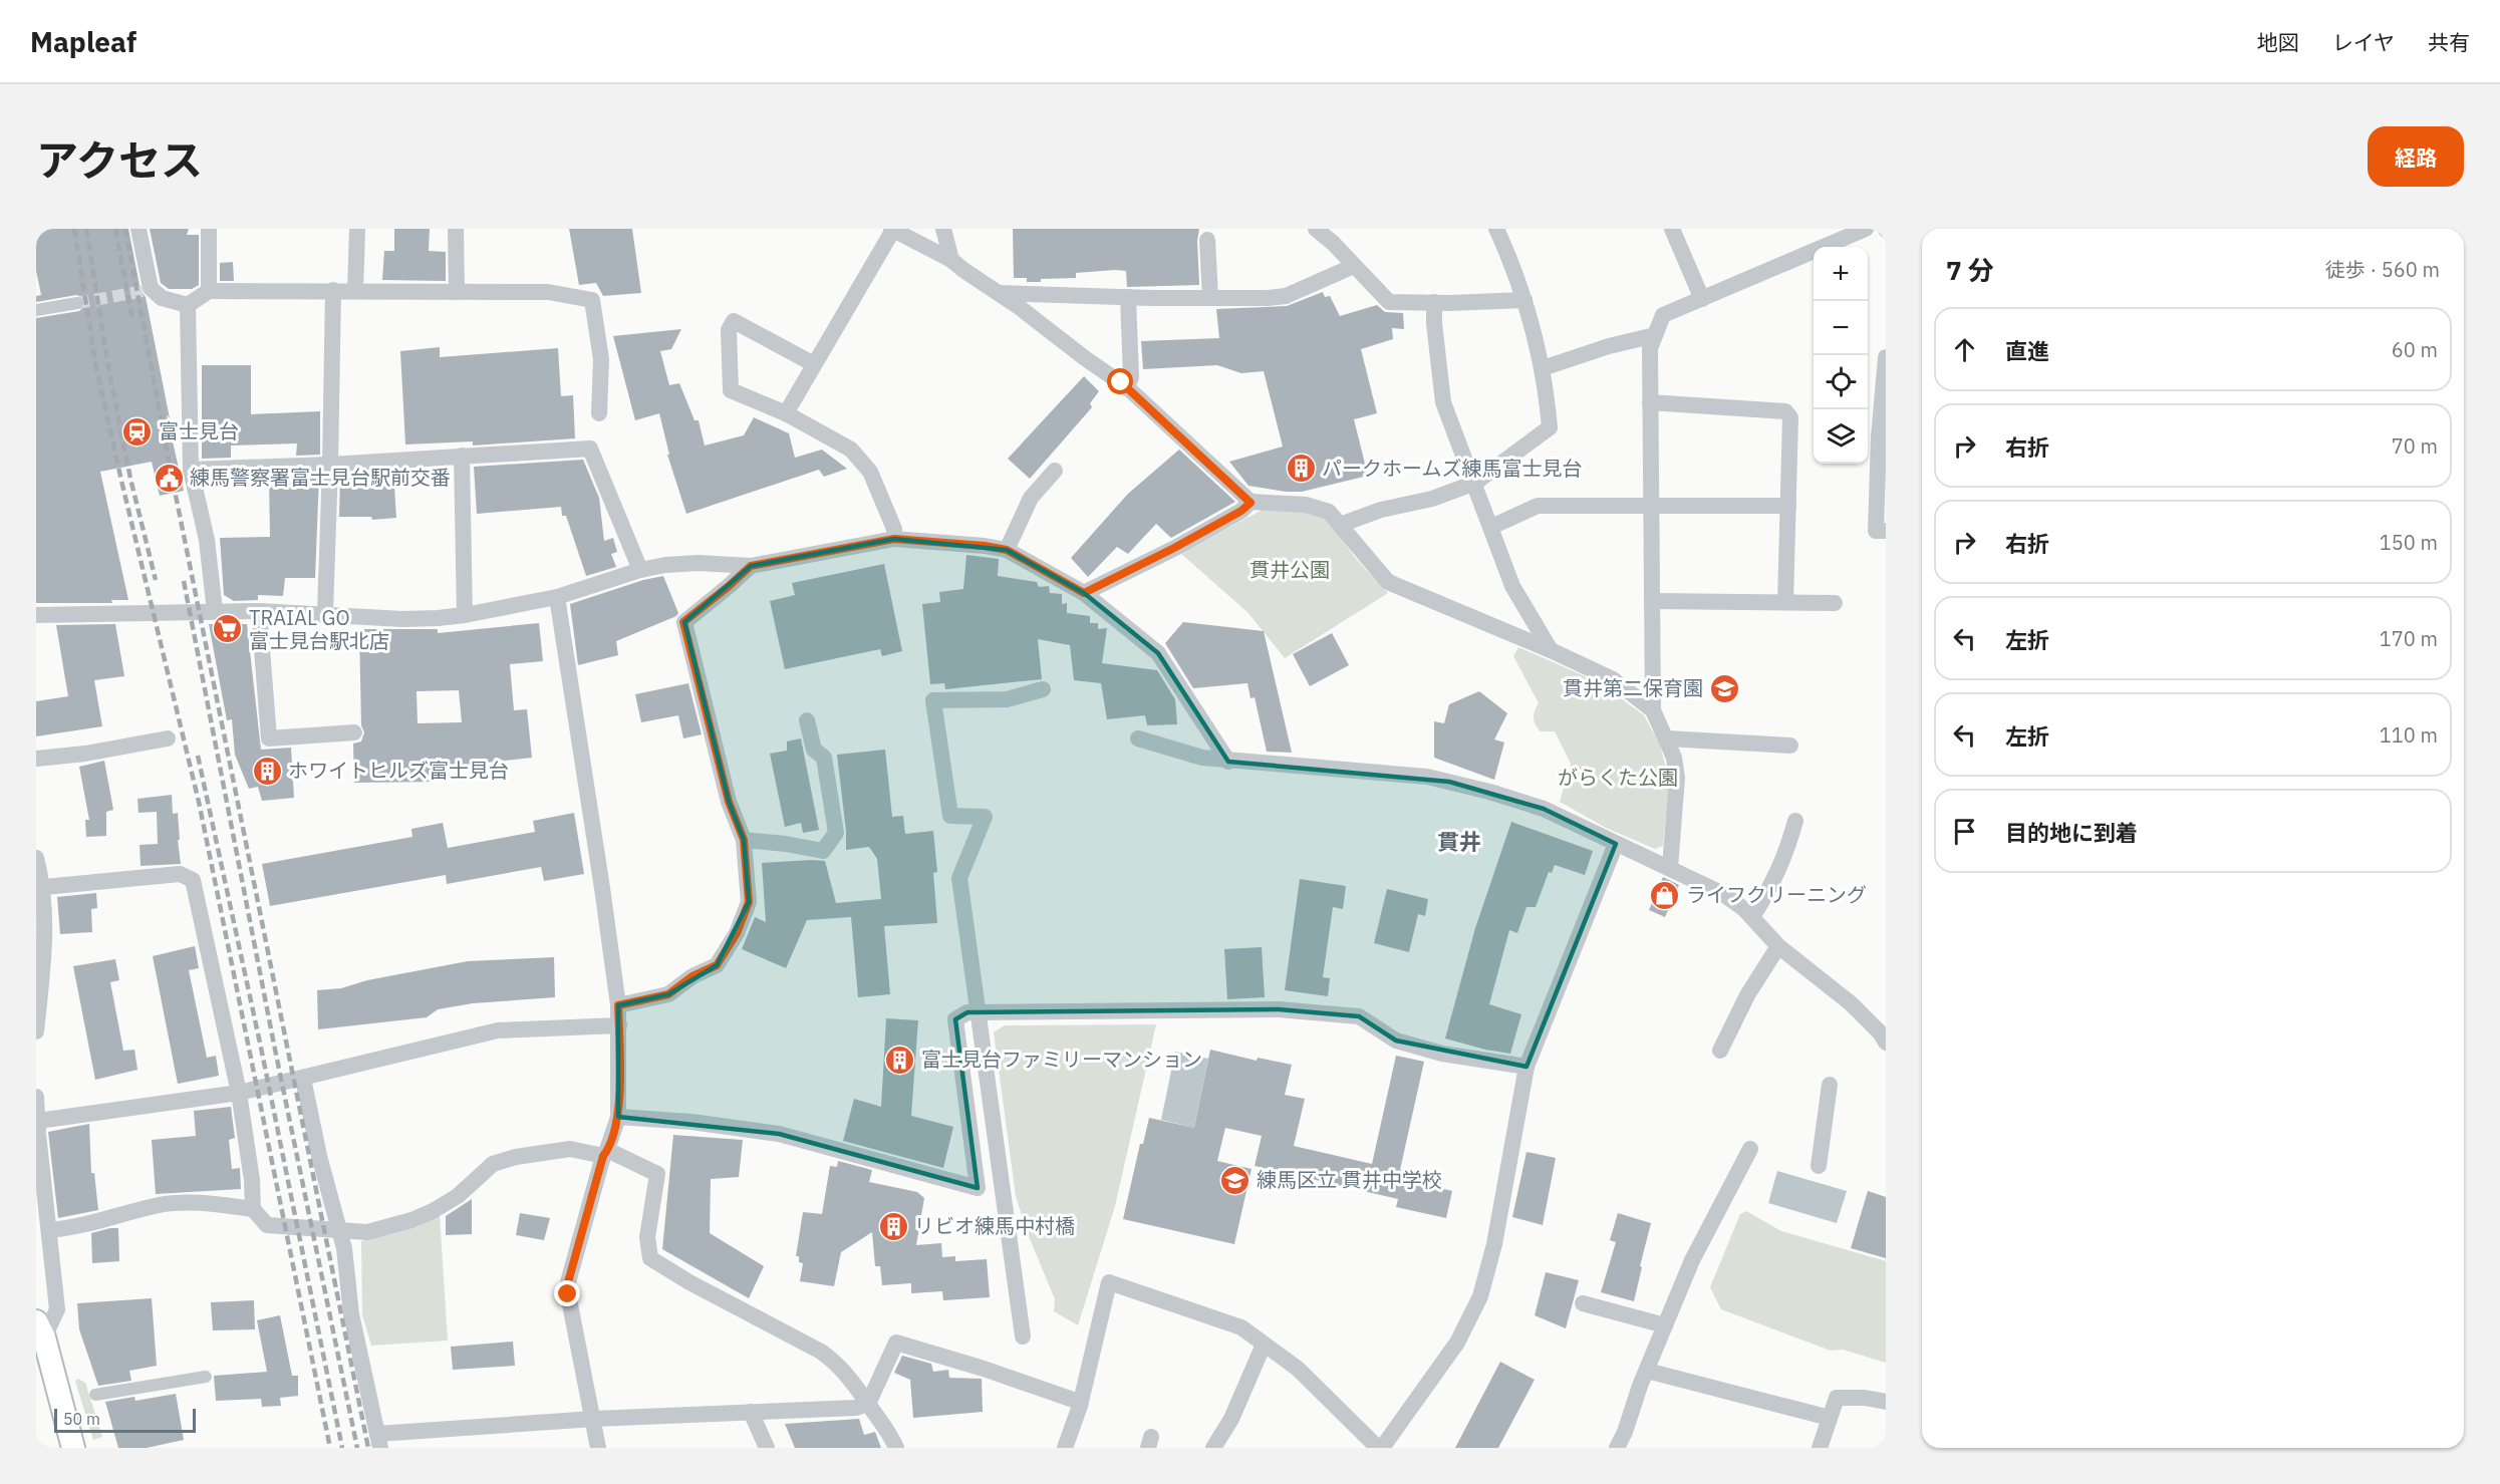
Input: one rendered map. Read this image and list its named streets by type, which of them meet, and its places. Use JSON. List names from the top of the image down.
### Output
{
  "districts": ["貫井"],
  "parks": ["貫井公園", "がらくた公園"],
  "places": {
    "station": ["富士見台"],
    "building": [
      "パークホームズ練馬富士見台",
      "ホワイトヒルズ富士見台",
      "富士見台ファミリーマンション",
      "リビオ練馬中村橋"
    ],
    "public building": ["練馬警察署富士見台駅前交番"],
    "supermarket": ["TRAIAL GO 富士見台駅北店"],
    "school or university": ["貫井第二保育園", "練馬区立 貫井中学校"],
    "shop": ["ライフクリーニング"]
  },
  "scale_bar": "50 m",
  "page": {
    "header": "Mapleaf",
    "nav": ["地図", "レイヤ", "共有"],
    "title": "アクセス",
    "buttons": "経路",
    "heading": ["7 分", "徒歩 · 560 m"],
    "map_buttons": ["+", "−"],
    "list": [
      ["直進", "60 m"],
      ["右折", "70 m"],
      ["右折", "150 m"],
      ["左折", "170 m"],
      ["左折", "110 m"],
      "目的地に到着"
    ],
    "scale": "50 m"
  }
}
